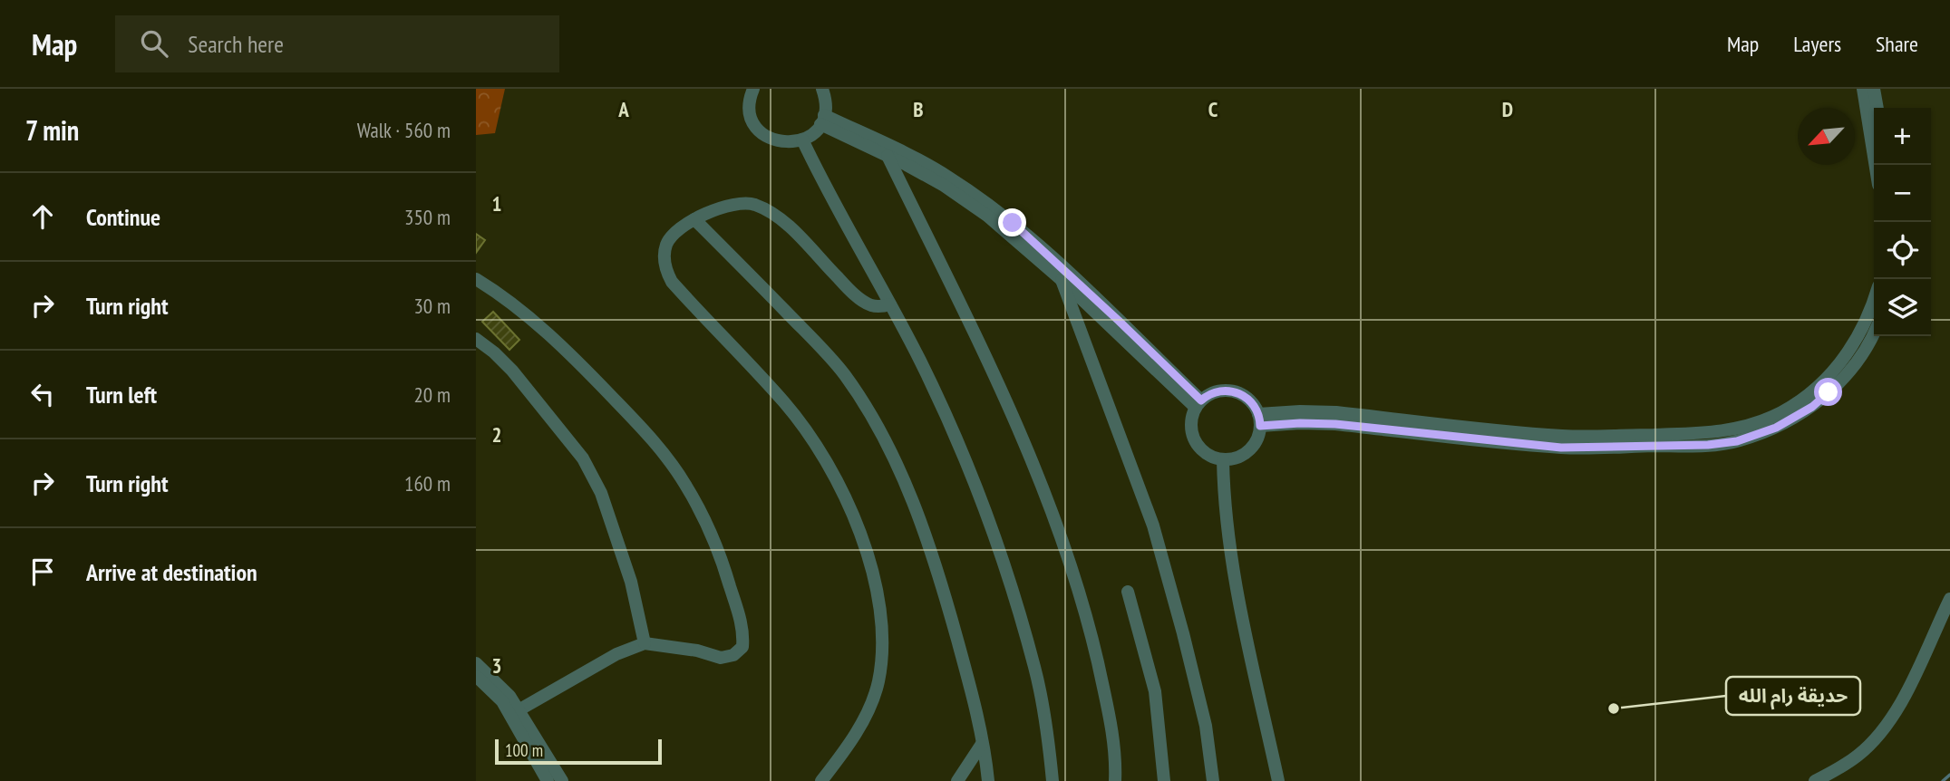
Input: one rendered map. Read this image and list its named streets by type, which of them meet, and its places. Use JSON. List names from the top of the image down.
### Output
{
  "places": ["حديقة رام الله"],
  "scale_bar": "100 m",
  "north": "bottom left",
  "page": {
    "header": "Map",
    "search": "Search here",
    "nav": ["Map", "Layers", "Share"],
    "heading": ["7 min", "Walk · 560 m"],
    "map_buttons": ["+", "−"],
    "list": [
      ["Continue", "350 m"],
      ["Turn right", "30 m"],
      ["Turn left", "20 m"],
      ["Turn right", "160 m"],
      "Arrive at destination"
    ],
    "scale": "100 m"
  },
  "grid": {
    "columns": [
      "A",
      "B",
      "C",
      "D"
    ],
    "rows": ["1", "2", "3"]
  }
}
